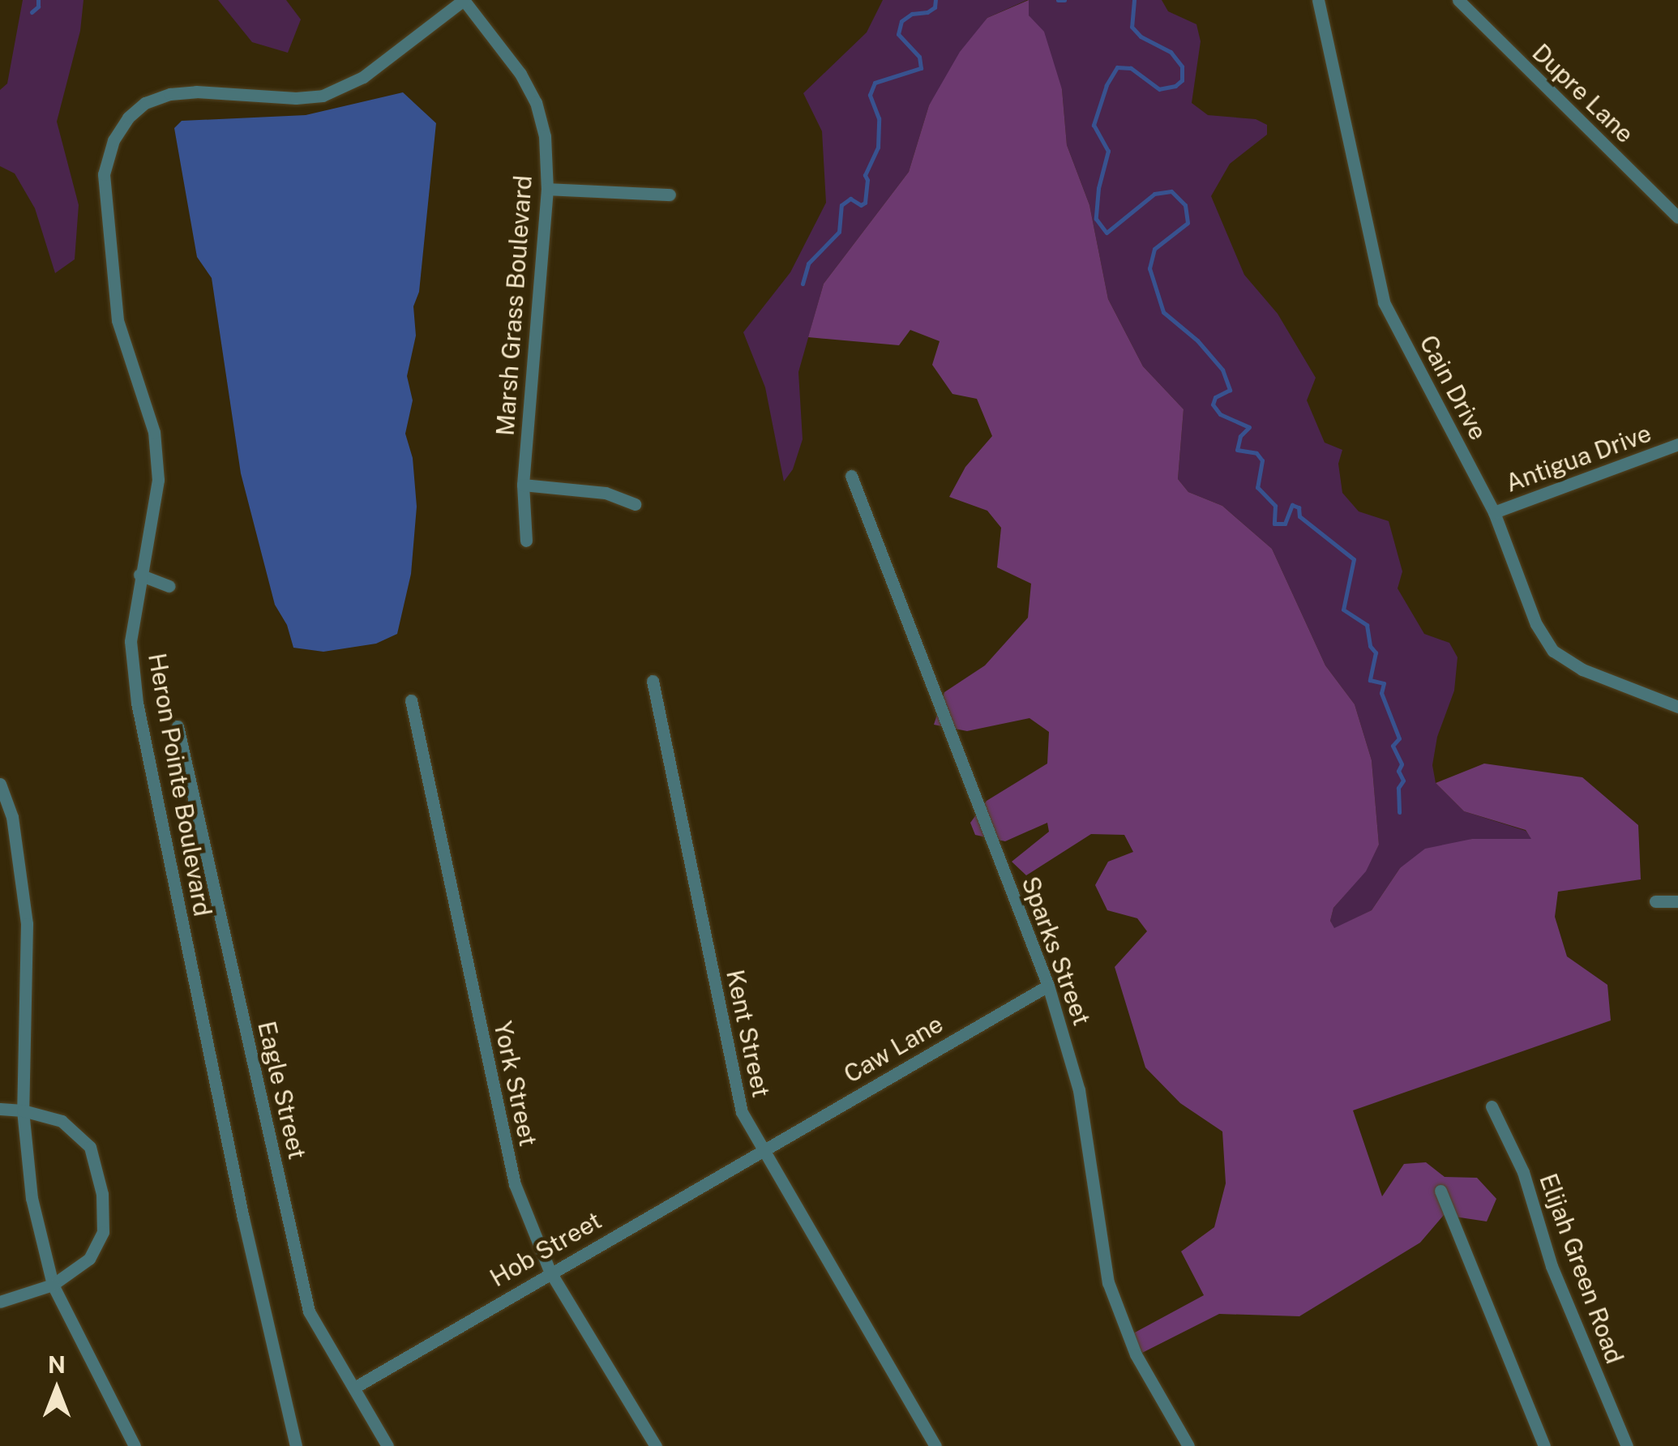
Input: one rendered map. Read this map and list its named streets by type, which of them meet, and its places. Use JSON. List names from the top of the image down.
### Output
{
  "streets": {
    "street": [
      "Dupre Lane",
      "Marsh Grass Boulevard",
      "Cain Drive",
      "Antigua Drive",
      "Heron Pointe Boulevard",
      "Sparks Street",
      "Kent Street",
      "Caw Lane",
      "York Street",
      "Eagle Street",
      "Hob Street",
      "Elijah Green Road"
    ]
  },
  "crossings": [
    ["Marsh Grass Boulevard", "Heron Pointe Boulevard"],
    ["Cain Drive", "Antigua Drive"],
    ["Sparks Street", "Caw Lane"],
    ["Kent Street", "Caw Lane"],
    ["Kent Street", "Hob Street"],
    ["Caw Lane", "Hob Street"],
    ["York Street", "Hob Street"],
    ["Eagle Street", "Hob Street"]
  ],
  "north": "top"
}
